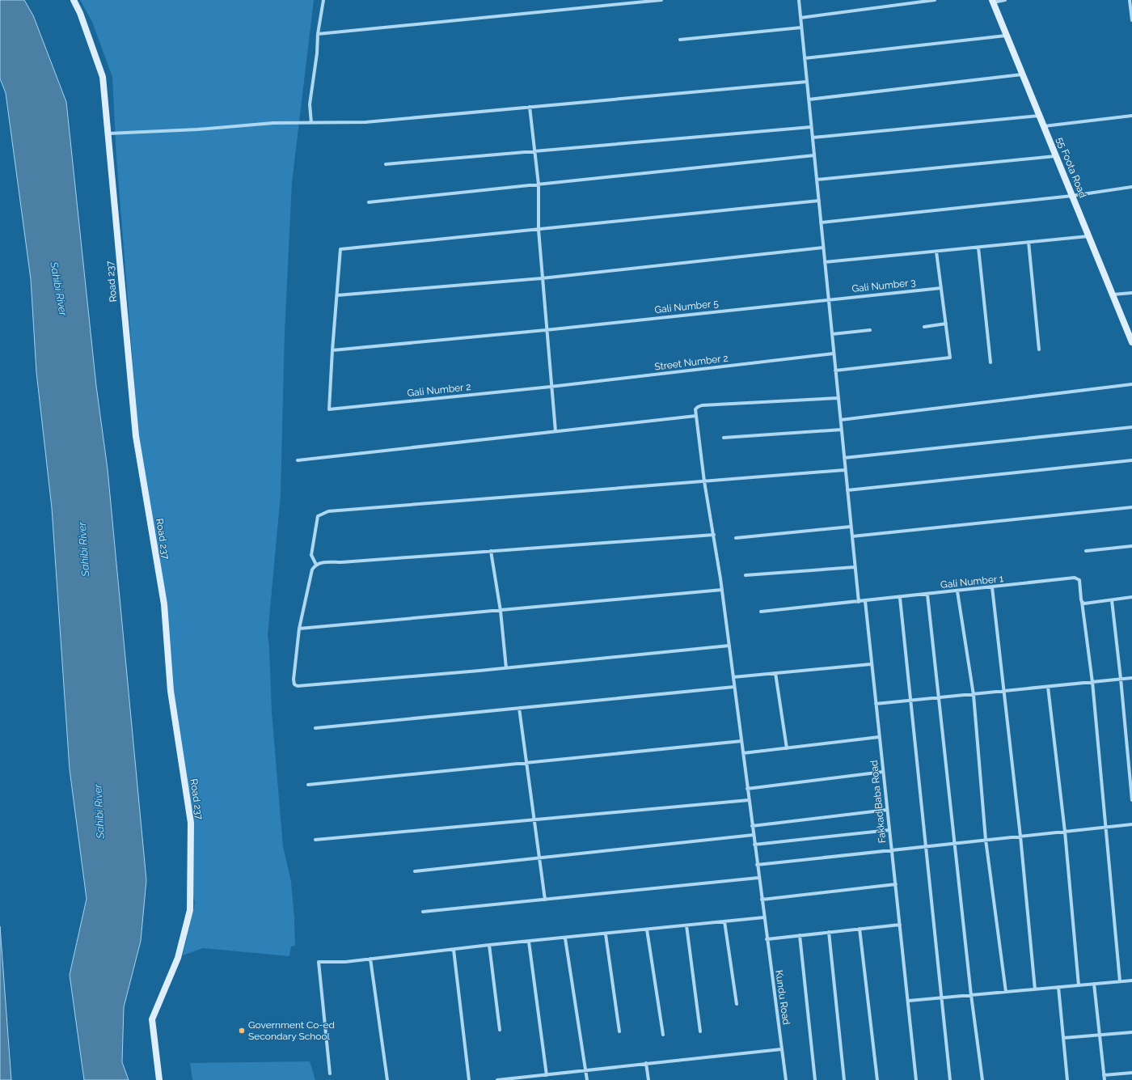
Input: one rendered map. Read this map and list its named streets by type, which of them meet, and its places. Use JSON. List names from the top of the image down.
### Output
{
  "streets": {
    "street": [
      "55 Foota Road",
      "Road 237",
      "Gali Number 3",
      "Gali Number 5",
      "Street Number 2",
      "Gali Number 2",
      "Gali Number 1",
      "Fakkad Baba Road",
      "Kundu Road"
    ]
  },
  "crossings": [
    ["Gali Number 3", "Gali Number 5"],
    ["Gali Number 5", "Gali Number 2"],
    ["Street Number 2", "Gali Number 2"],
    ["Gali Number 1", "Fakkad Baba Road"]
  ],
  "water": ["Sahibi River"],
  "places": ["Government Co-ed Secondary School"]
}
